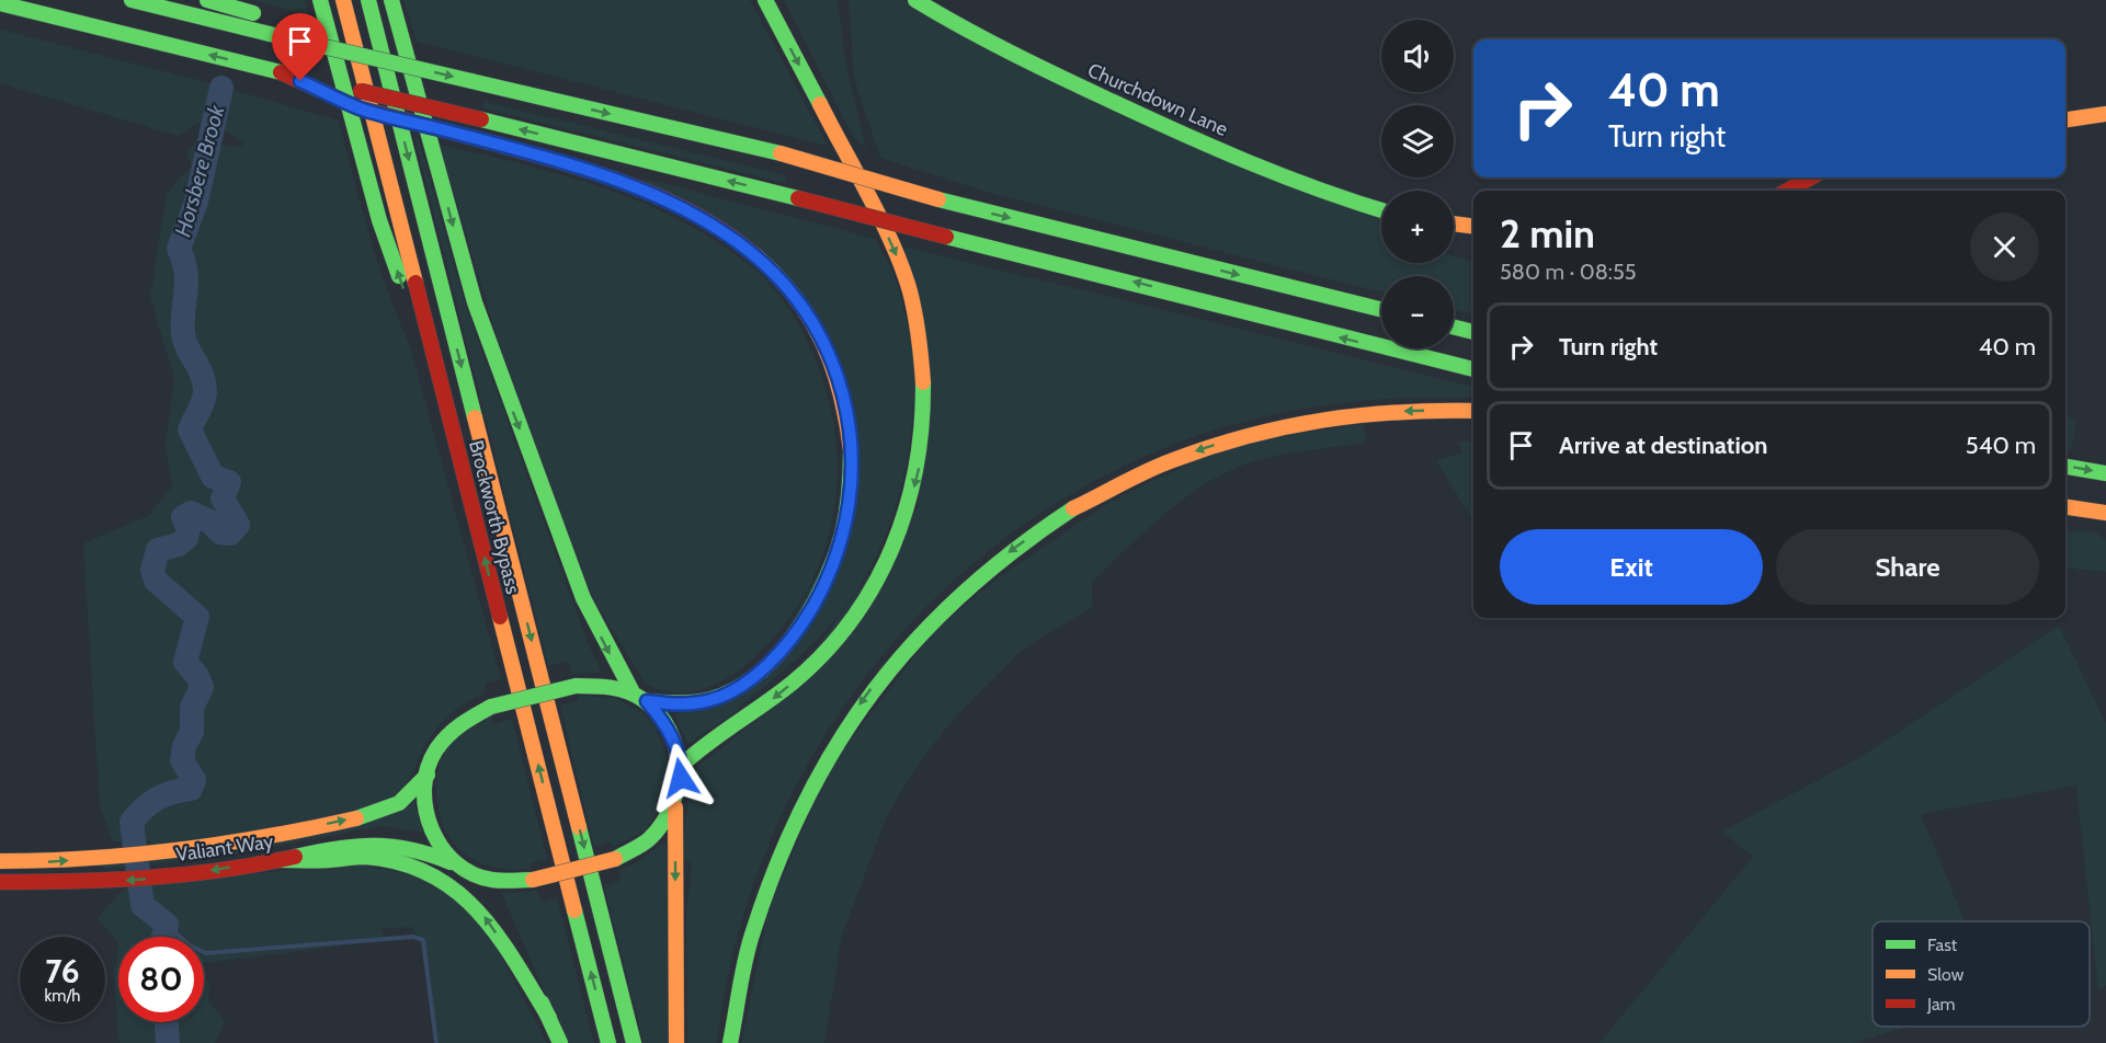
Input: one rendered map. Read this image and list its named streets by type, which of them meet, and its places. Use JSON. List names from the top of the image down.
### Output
{
  "streets": {
    "main road": ["Churchdown Lane", "Brockworth Bypass", "Valiant Way"]
  },
  "water": ["Horsbere Brook"],
  "legend": ["Fast", "Slow", "Jam"],
  "page": {
    "map_buttons": ["+", "−"],
    "turn": ["40 m", "Turn right"],
    "heading": ["2 min", "580 m · 08:55"],
    "list": [
      {
        "name": "Turn right",
        "value": "40 m"
      },
      {
        "name": "Arrive at destination",
        "value": "540 m"
      }
    ],
    "buttons": ["Exit", "Share"],
    "speed": "76 km/h",
    "limit": "80"
  }
}
